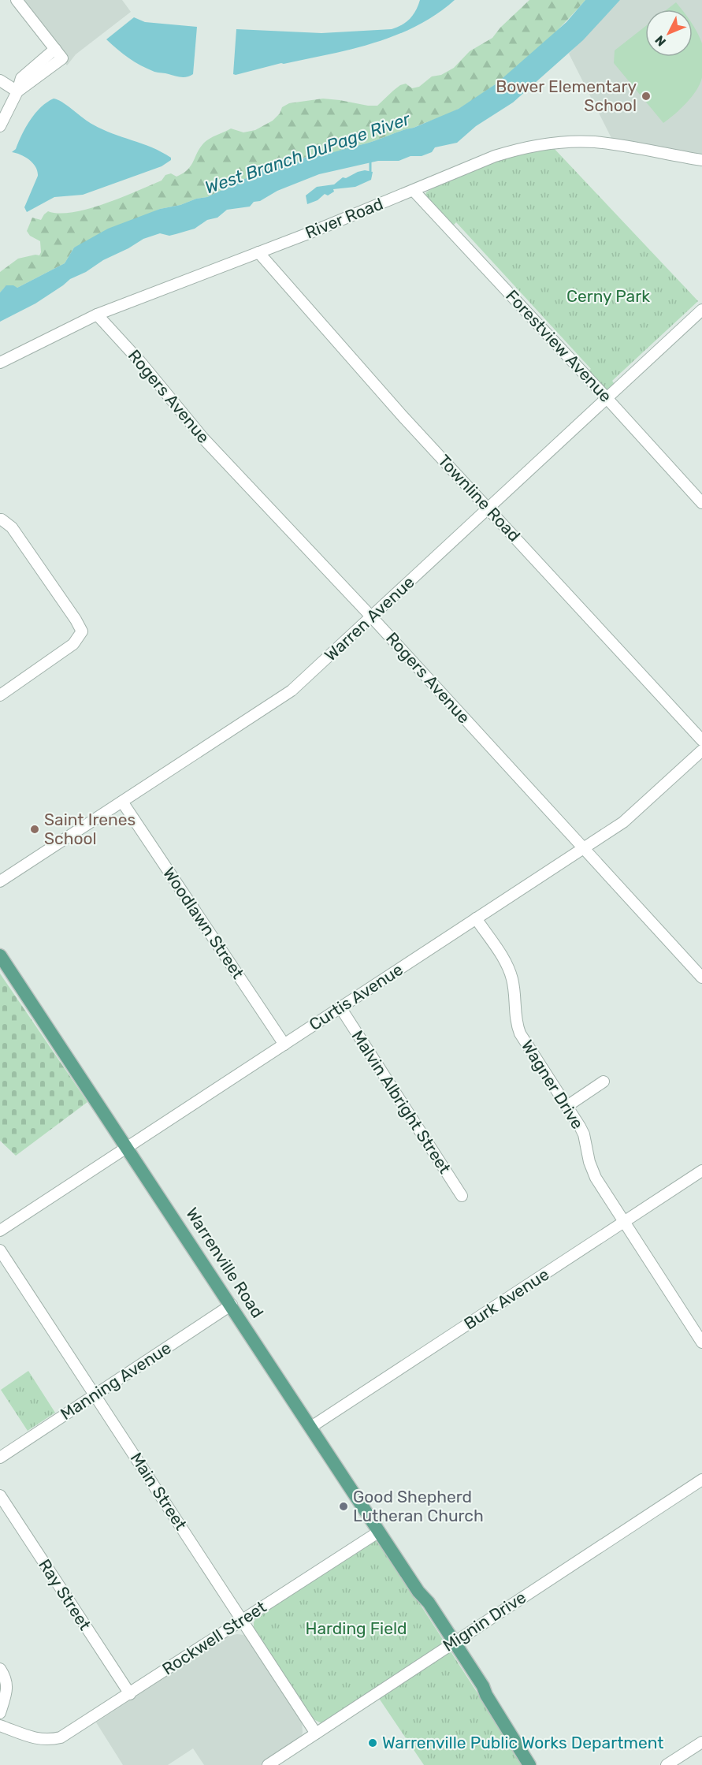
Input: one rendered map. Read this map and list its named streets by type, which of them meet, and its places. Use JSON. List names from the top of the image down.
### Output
{
  "streets": {
    "main road": ["Warrenville Road"],
    "street": [
      "River Road",
      "Forestview Avenue",
      "Rogers Avenue",
      "Townline Road",
      "Warren Avenue",
      "Woodlawn Street",
      "Curtis Avenue",
      "Wagner Drive",
      "Malvin Albright Street",
      "Burk Avenue",
      "Manning Avenue",
      "Main Street",
      "Ray Street",
      "Mignin Drive",
      "Rockwell Street"
    ]
  },
  "crossings": [
    ["River Road", "Forestview Avenue"],
    ["River Road", "Rogers Avenue"],
    ["River Road", "Townline Road"],
    ["Forestview Avenue", "Warren Avenue"],
    ["Rogers Avenue", "Warren Avenue"],
    ["Rogers Avenue", "Curtis Avenue"],
    ["Townline Road", "Warren Avenue"],
    ["Warren Avenue", "Woodlawn Street"],
    ["Woodlawn Street", "Curtis Avenue"],
    ["Curtis Avenue", "Wagner Drive"],
    ["Curtis Avenue", "Malvin Albright Street"],
    ["Curtis Avenue", "Warrenville Road"],
    ["Wagner Drive", "Burk Avenue"],
    ["Warrenville Road", "Burk Avenue"],
    ["Warrenville Road", "Manning Avenue"],
    ["Warrenville Road", "Mignin Drive"],
    ["Warrenville Road", "Rockwell Street"],
    ["Manning Avenue", "Main Street"],
    ["Main Street", "Mignin Drive"],
    ["Main Street", "Rockwell Street"],
    ["Ray Street", "Rockwell Street"]
  ],
  "water": ["West Branch DuPage River"],
  "parks": ["Cerny Park", "Harding Field"],
  "places": [
    "Bower Elementary School",
    "Saint Irenes School",
    "Good Shepherd Lutheran Church",
    "Warrenville Public Works Department"
  ],
  "north": "bottom left"
}
